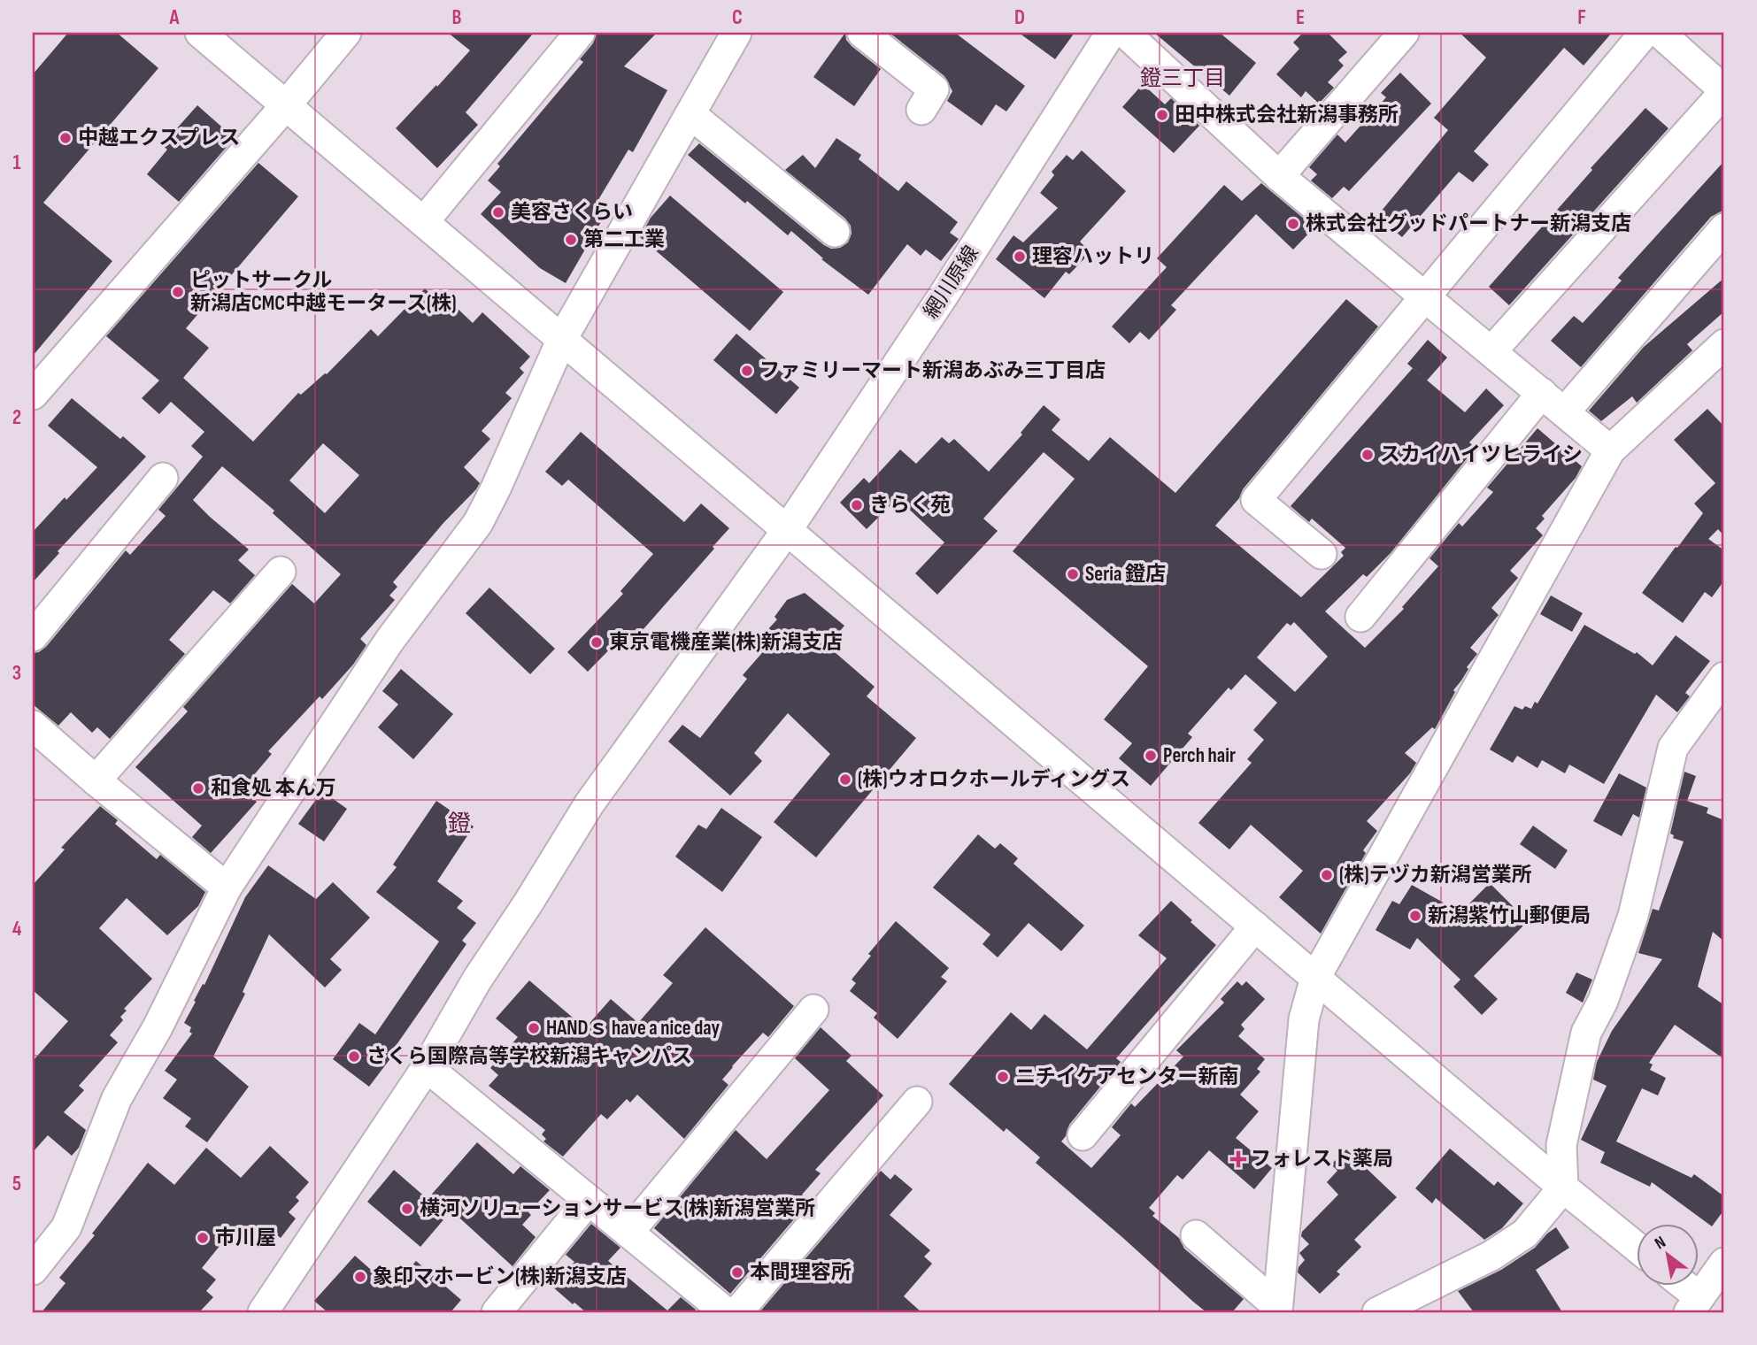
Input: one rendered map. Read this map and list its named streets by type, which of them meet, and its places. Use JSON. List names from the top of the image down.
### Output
{
  "streets": {
    "street": ["網川原線"]
  },
  "districts": ["鐙三丁目", "鐙"],
  "places": {
    "other": [
      "田中株式会社新潟事務所",
      "中越エクスプレス",
      "美容さくらい",
      "株式会社グッドパートナー新潟支店",
      "第二工業",
      "理容ハットリ",
      "ピットサークル 新潟店CMC中越モータース(株)",
      "ファミリーマート新潟あぶみ三丁目店",
      "スカイハイツヒライシ",
      "きらく苑",
      "Seria 鐙店",
      "東京電機産業(株)新潟支店",
      "Perch hair",
      "(株)ウオロクホールディングス",
      "和食処 本ん万",
      "(株)テヅカ新潟営業所",
      "新潟紫竹山郵便局",
      "HANDｓ have a nice day",
      "さくら国際高等学校新潟キャンパス",
      "ニチイケアセンター新南",
      "横河ソリューションサービス(株)新潟営業所",
      "市川屋",
      "本間理容所",
      "象印マホービン(株)新潟支店"
    ],
    "health": ["フォレスト薬局"]
  },
  "north": "top left",
  "grid": {
    "columns": [
      "A",
      "B",
      "C",
      "D",
      "E",
      "F"
    ],
    "rows": [
      "1",
      "2",
      "3",
      "4",
      "5"
    ]
  }
}
